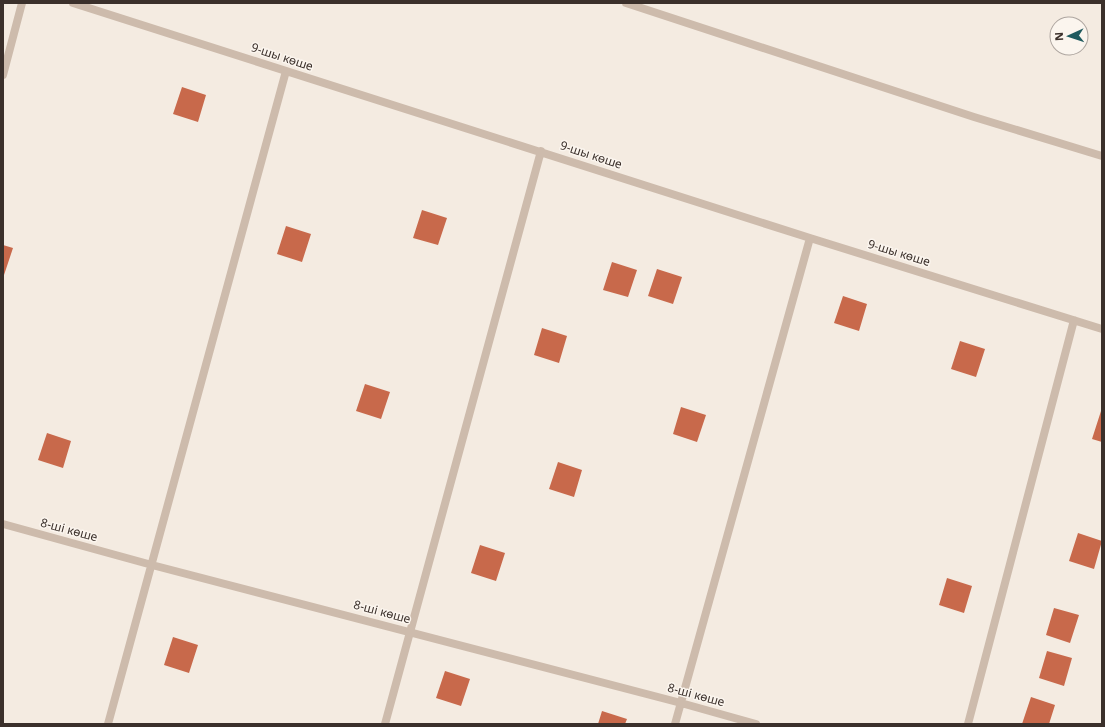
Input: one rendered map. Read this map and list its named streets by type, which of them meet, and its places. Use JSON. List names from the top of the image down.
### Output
{
  "streets": {
    "lane": ["9-шы көше", "8-ші көше"]
  },
  "north": "left"
}
